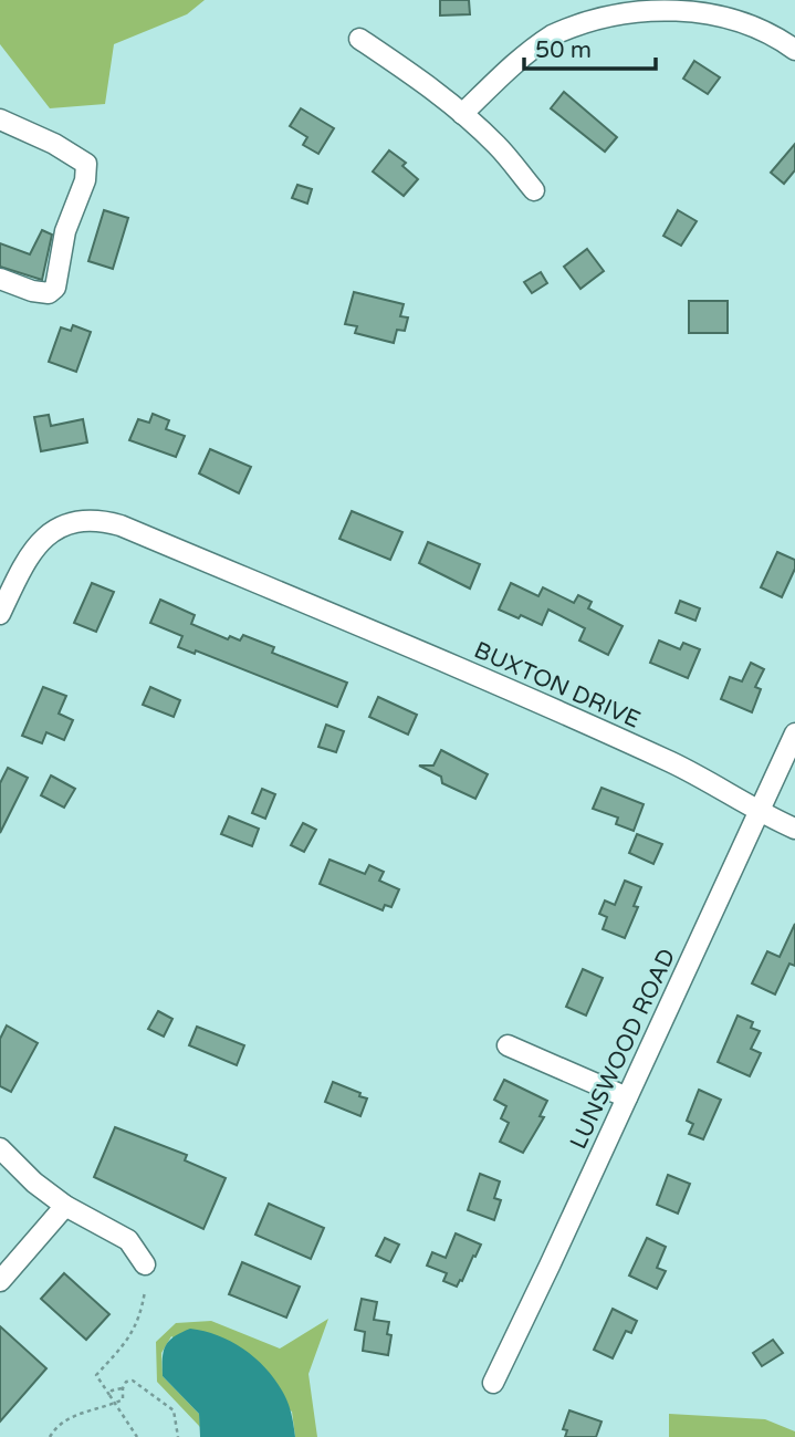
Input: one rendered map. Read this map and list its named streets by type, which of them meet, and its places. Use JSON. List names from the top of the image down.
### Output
{
  "streets": {
    "street": ["BUXTON DRIVE", "LUNSWOOD ROAD"]
  },
  "crossings": [
    ["BUXTON DRIVE", "LUNSWOOD ROAD"]
  ],
  "scale_bar": "50 m"
}
